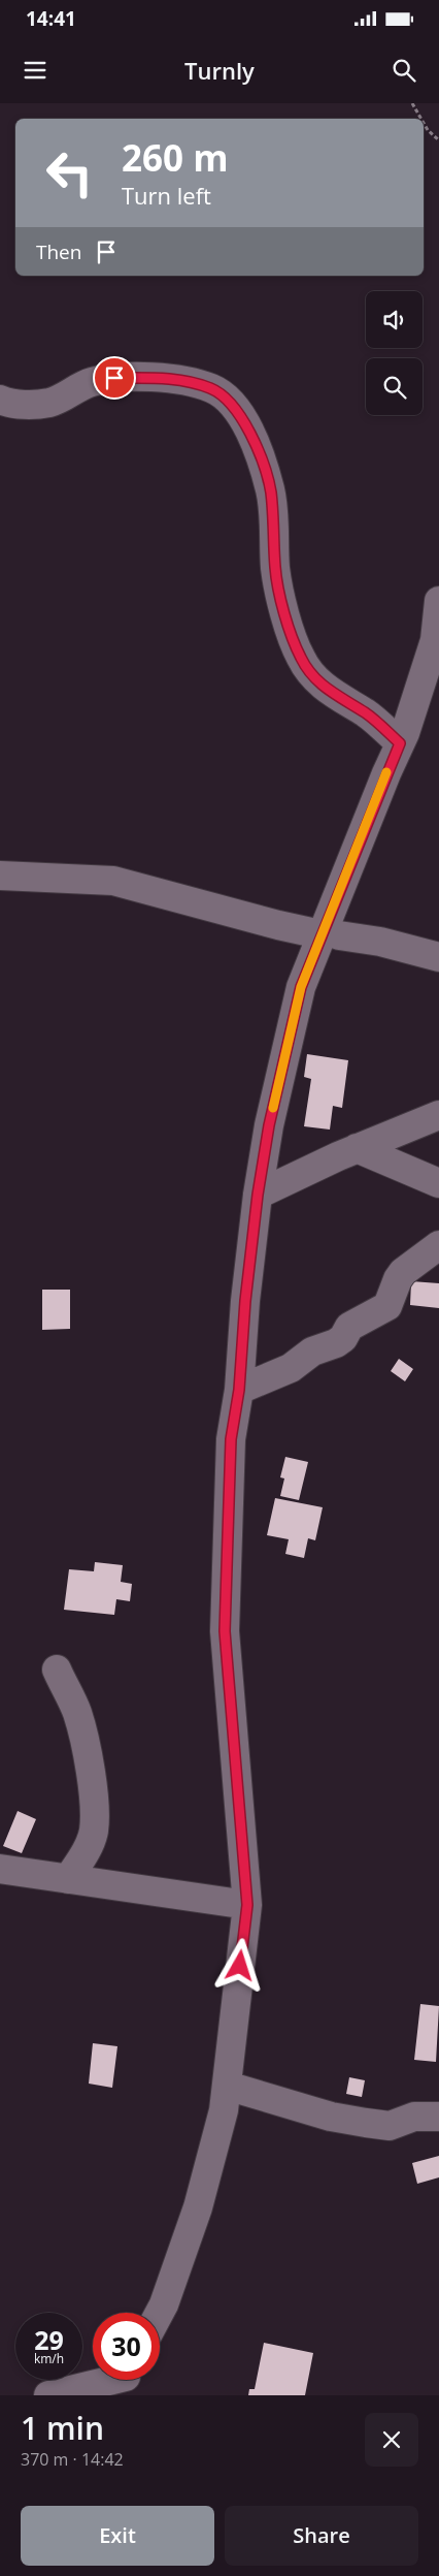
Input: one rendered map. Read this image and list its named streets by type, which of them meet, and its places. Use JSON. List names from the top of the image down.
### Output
{
  "page": {
    "status": "14:41",
    "header": "Turnly",
    "turn": ["260 m", "Turn left"],
    "then": "Then",
    "speed": "29 km/h",
    "limit": "30",
    "heading": ["1 min", "370 m · 14:42"],
    "buttons": ["Exit", "Share"]
  }
}
